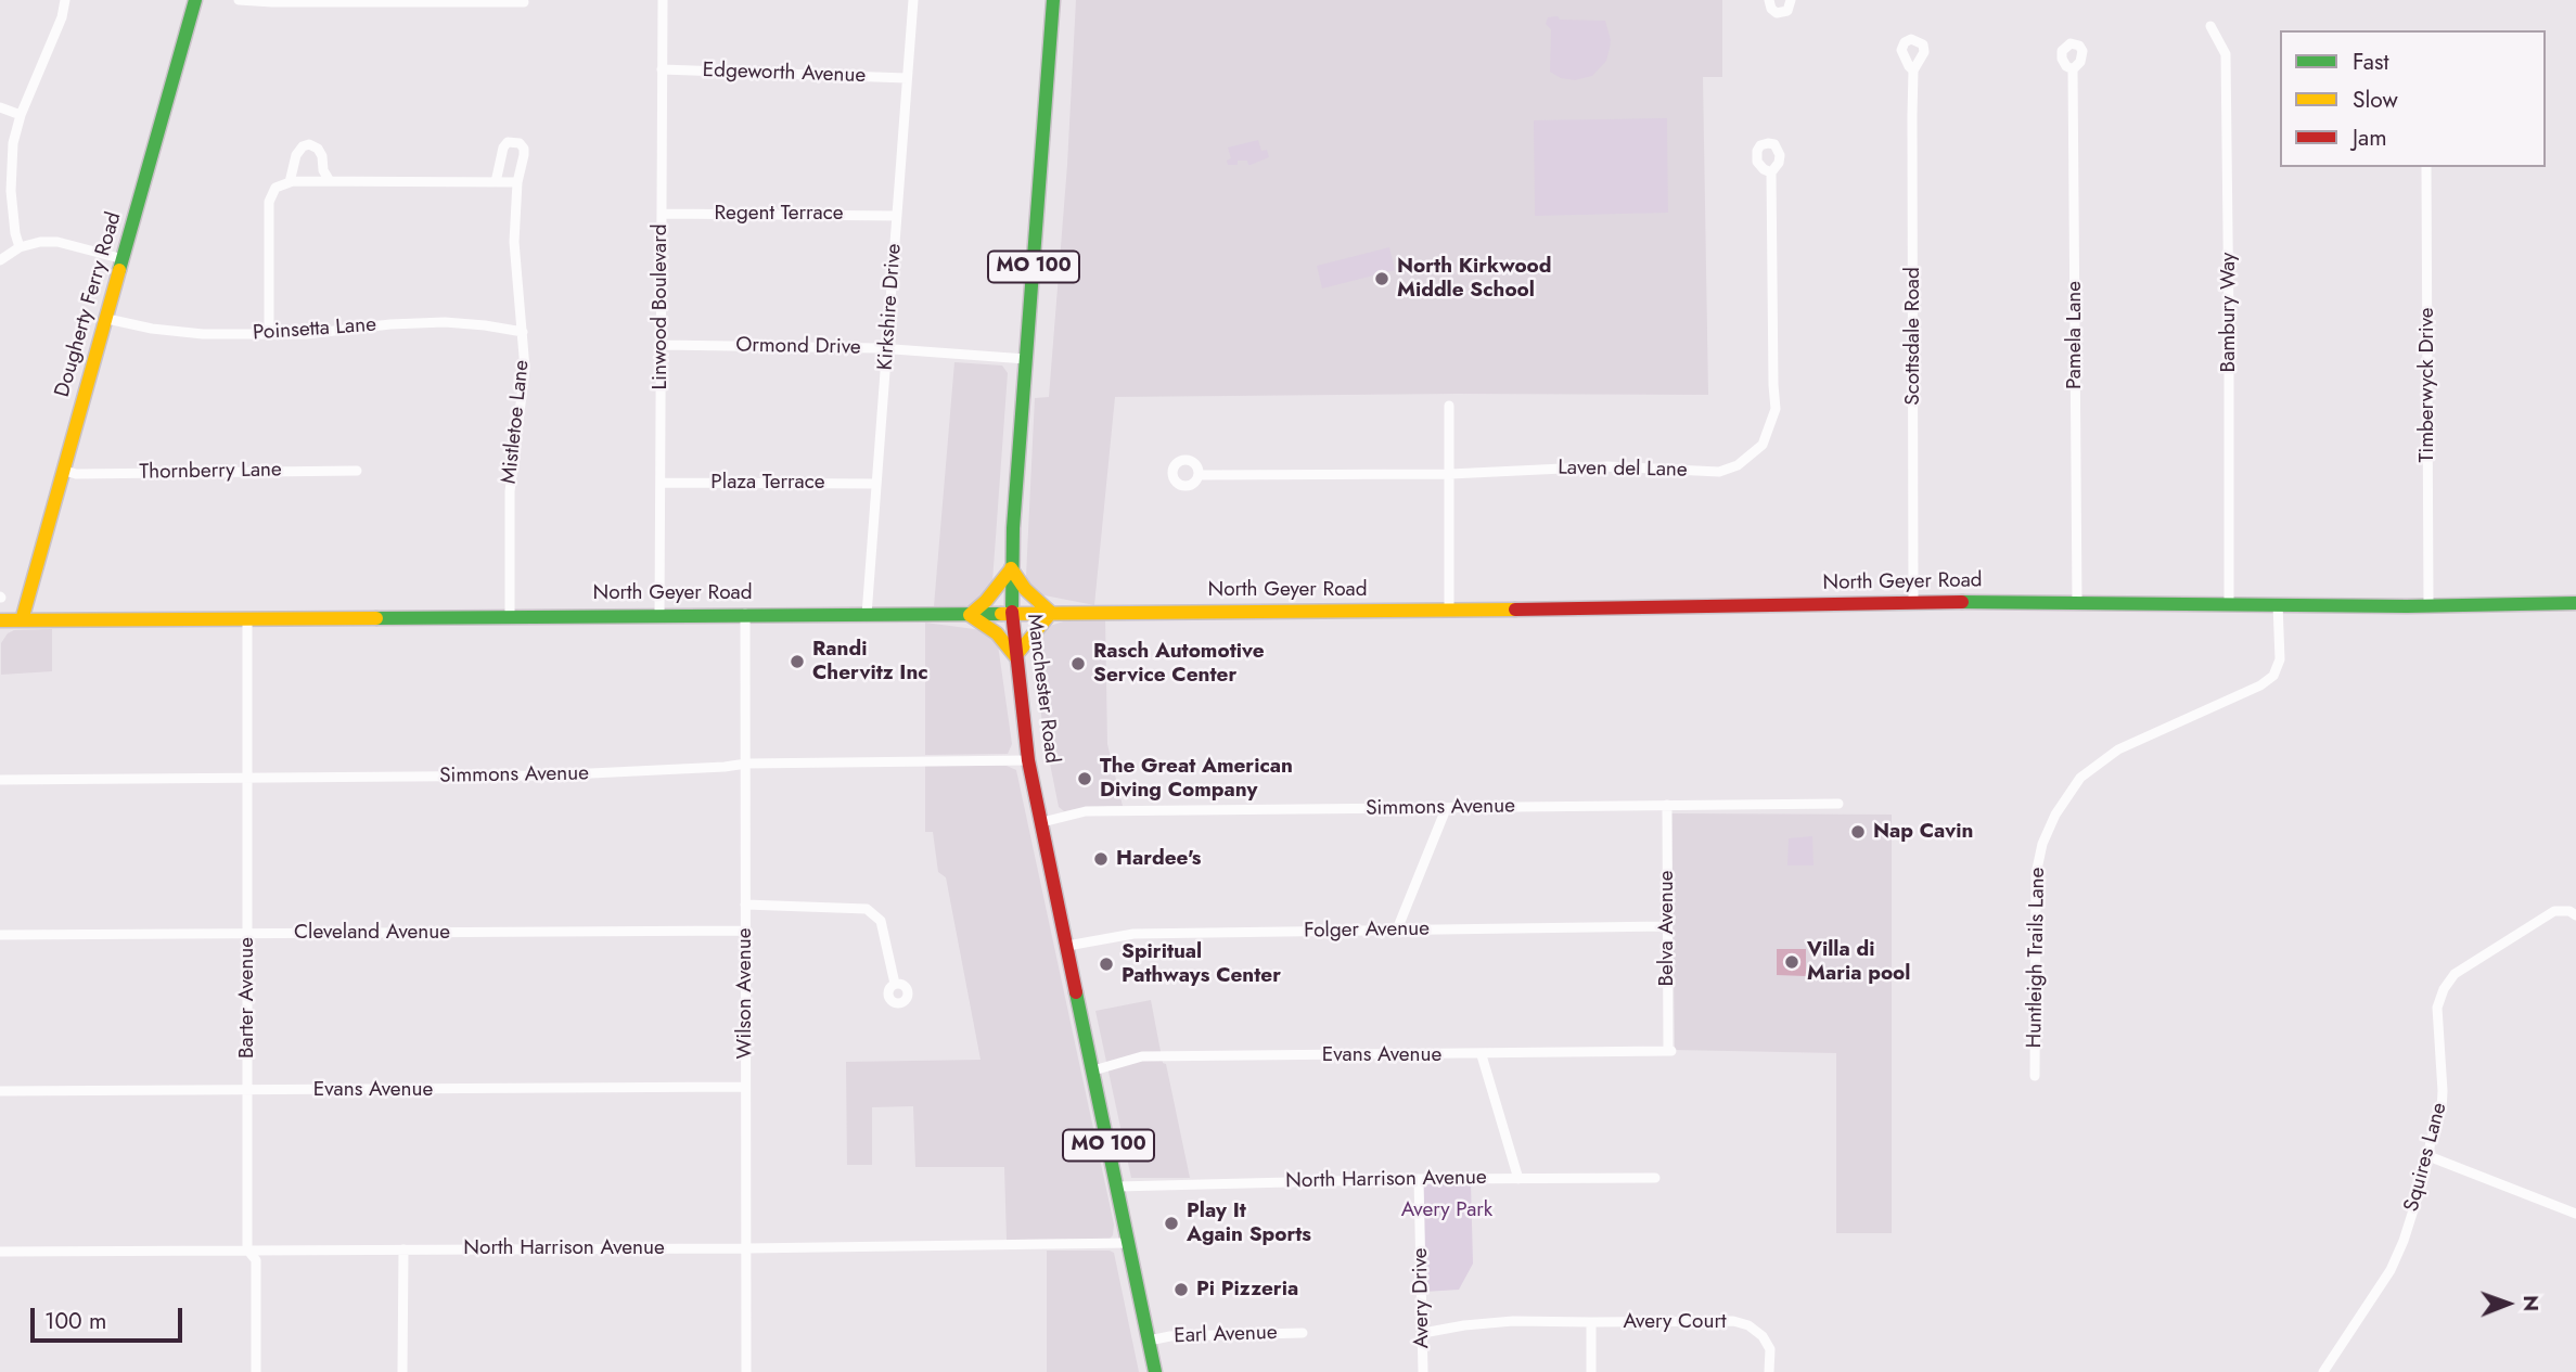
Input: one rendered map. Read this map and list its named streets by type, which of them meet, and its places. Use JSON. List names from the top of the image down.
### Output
{
  "streets": {
    "street": [
      "Edgeworth Avenue",
      "Regent Terrace",
      "MO 100",
      "Dougherty Ferry Road",
      "Linwood Boulevard",
      "Kirkshire Drive",
      "Bambury Way",
      "Poinsetta Lane",
      "Pamela Lane",
      "Scottsdale Road",
      "Ormond Drive",
      "Timberwyck Drive",
      "Mistletoe Lane",
      "Laven del Lane",
      "Thornberry Lane",
      "Plaza Terrace",
      "North Geyer Road",
      "Manchester Road",
      "Simmons Avenue",
      "Belva Avenue",
      "Folger Avenue",
      "Cleveland Avenue",
      "Huntleigh Trails Lane",
      "Wilson Avenue",
      "Barter Avenue",
      "Evans Avenue",
      "Squires Lane",
      "North Harrison Avenue",
      "Avery Drive",
      "Avery Court",
      "Earl Avenue"
    ]
  },
  "crossings": [
    ["Edgeworth Avenue", "Linwood Boulevard"],
    ["Edgeworth Avenue", "Kirkshire Drive"],
    ["Regent Terrace", "Linwood Boulevard"],
    ["Regent Terrace", "Kirkshire Drive"],
    ["Dougherty Ferry Road", "Poinsetta Lane"],
    ["Dougherty Ferry Road", "Thornberry Lane"],
    ["Dougherty Ferry Road", "North Geyer Road"],
    ["Linwood Boulevard", "Ormond Drive"],
    ["Linwood Boulevard", "Plaza Terrace"],
    ["Linwood Boulevard", "North Geyer Road"],
    ["Kirkshire Drive", "Ormond Drive"],
    ["Kirkshire Drive", "Plaza Terrace"],
    ["Kirkshire Drive", "North Geyer Road"],
    ["Bambury Way", "North Geyer Road"],
    ["Poinsetta Lane", "Mistletoe Lane"],
    ["Pamela Lane", "North Geyer Road"],
    ["Scottsdale Road", "North Geyer Road"],
    ["Ormond Drive", "Manchester Road"],
    ["Timberwyck Drive", "North Geyer Road"],
    ["Mistletoe Lane", "North Geyer Road"],
    ["North Geyer Road", "Manchester Road"],
    ["North Geyer Road", "Huntleigh Trails Lane"],
    ["North Geyer Road", "Wilson Avenue"],
    ["North Geyer Road", "Barter Avenue"],
    ["Manchester Road", "Simmons Avenue"],
    ["Manchester Road", "Folger Avenue"],
    ["Manchester Road", "Evans Avenue"],
    ["Manchester Road", "North Harrison Avenue"],
    ["Manchester Road", "Earl Avenue"],
    ["Simmons Avenue", "Belva Avenue"],
    ["Simmons Avenue", "Wilson Avenue"],
    ["Simmons Avenue", "Barter Avenue"],
    ["Belva Avenue", "Folger Avenue"],
    ["Belva Avenue", "Evans Avenue"],
    ["Cleveland Avenue", "Wilson Avenue"],
    ["Cleveland Avenue", "Barter Avenue"],
    ["Wilson Avenue", "Evans Avenue"],
    ["Wilson Avenue", "North Harrison Avenue"],
    ["Barter Avenue", "Evans Avenue"],
    ["Barter Avenue", "North Harrison Avenue"],
    ["North Harrison Avenue", "Avery Drive"],
    ["Avery Drive", "Avery Court"]
  ],
  "parks": ["Avery Park"],
  "places": [
    "North Kirkwood Middle School",
    "Randi Chervitz Inc",
    "Rasch Automotive Service Center",
    "The Great American Diving Company",
    "Nap Cavin",
    "Hardee's",
    "Villa di Maria pool",
    "Spiritual Pathways Center",
    "Play It Again Sports",
    "Pi Pizzeria"
  ],
  "legend": ["Fast", "Slow", "Jam"],
  "scale_bar": "100 m",
  "north": "right"
}
